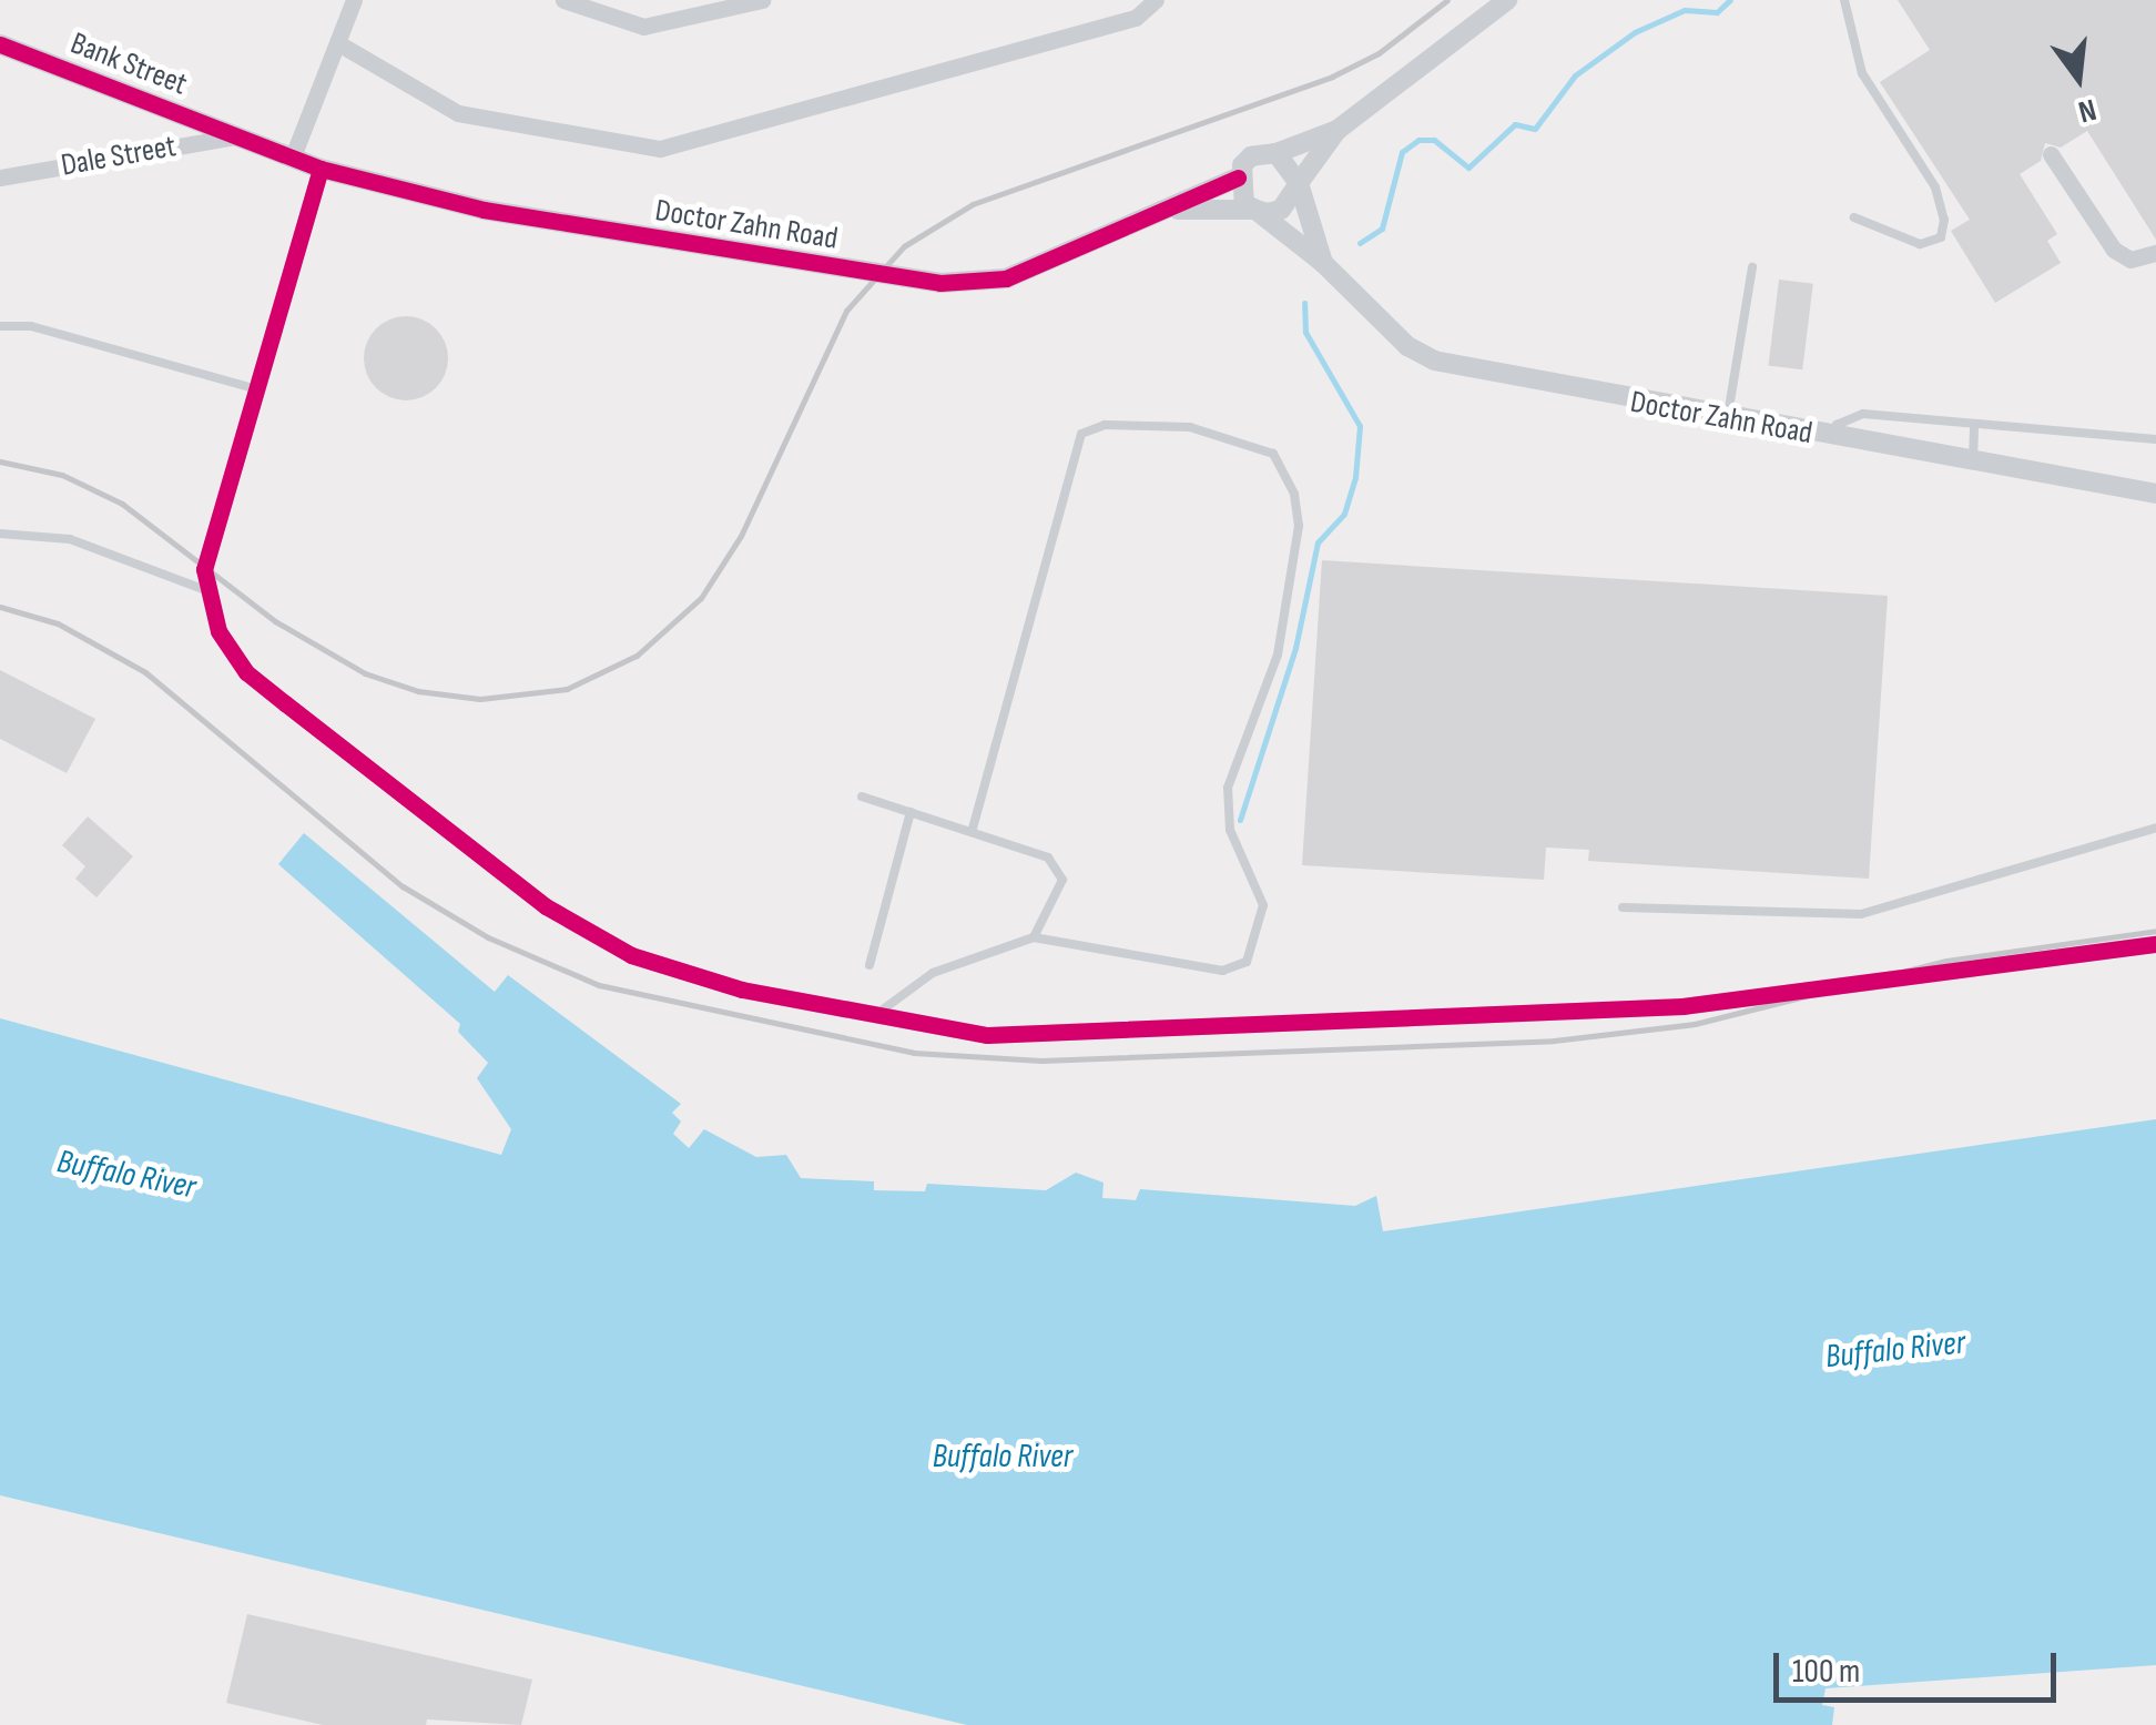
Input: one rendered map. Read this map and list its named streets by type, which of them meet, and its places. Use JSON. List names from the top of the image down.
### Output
{
  "streets": {
    "street": ["Bank Street", "Dale Street", "Doctor Zahn Road"]
  },
  "crossings": [
    ["Bank Street", "Dale Street"],
    ["Bank Street", "Doctor Zahn Road"],
    ["Dale Street", "Doctor Zahn Road"]
  ],
  "water": ["Buffalo River"],
  "scale_bar": "100 m",
  "north": "bottom"
}
